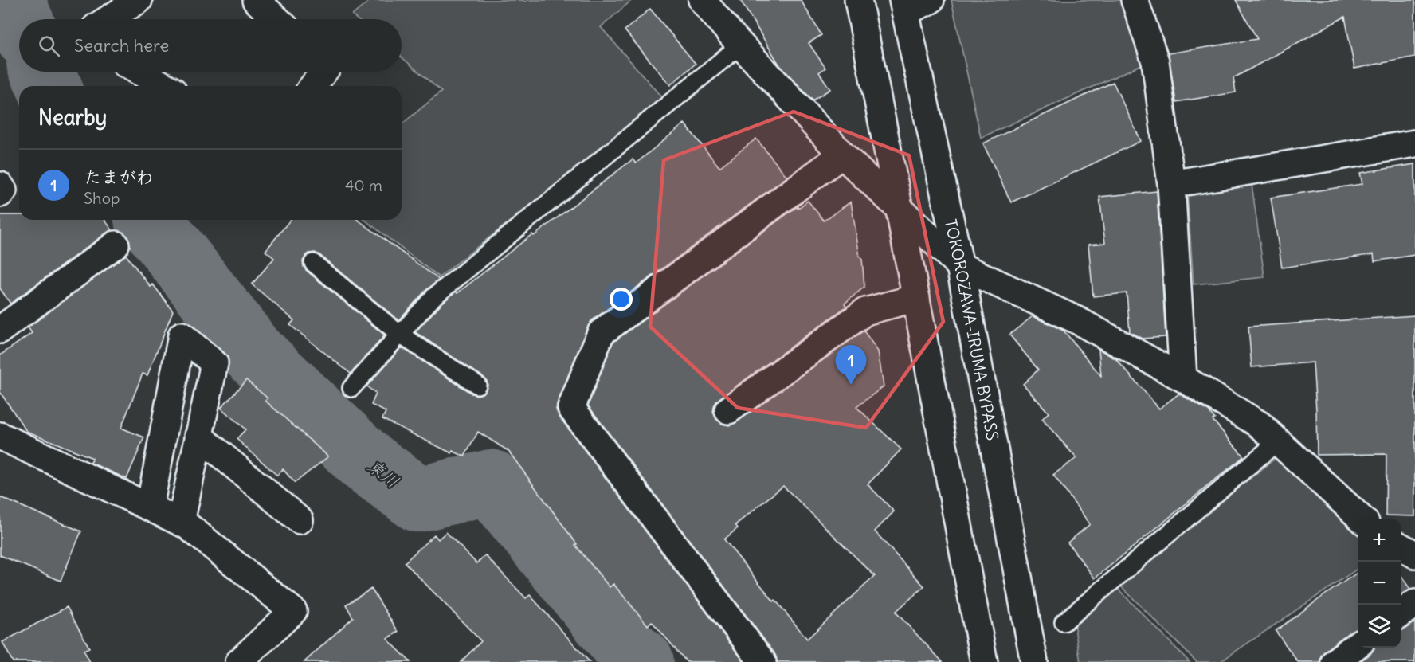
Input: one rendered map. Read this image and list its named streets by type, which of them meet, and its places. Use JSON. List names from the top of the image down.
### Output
{
  "streets": {
    "main road": ["TOKOROZAWA-IRUMA BYPASS"]
  },
  "water": ["東川"],
  "page": {
    "search": "Search here",
    "heading": "Nearby",
    "list": [
      {
        "mark": "1",
        "name": "たまがわ",
        "note": "Shop",
        "value": "40 m"
      }
    ],
    "pins": "1",
    "map_buttons": ["+", "−"]
  }
}
